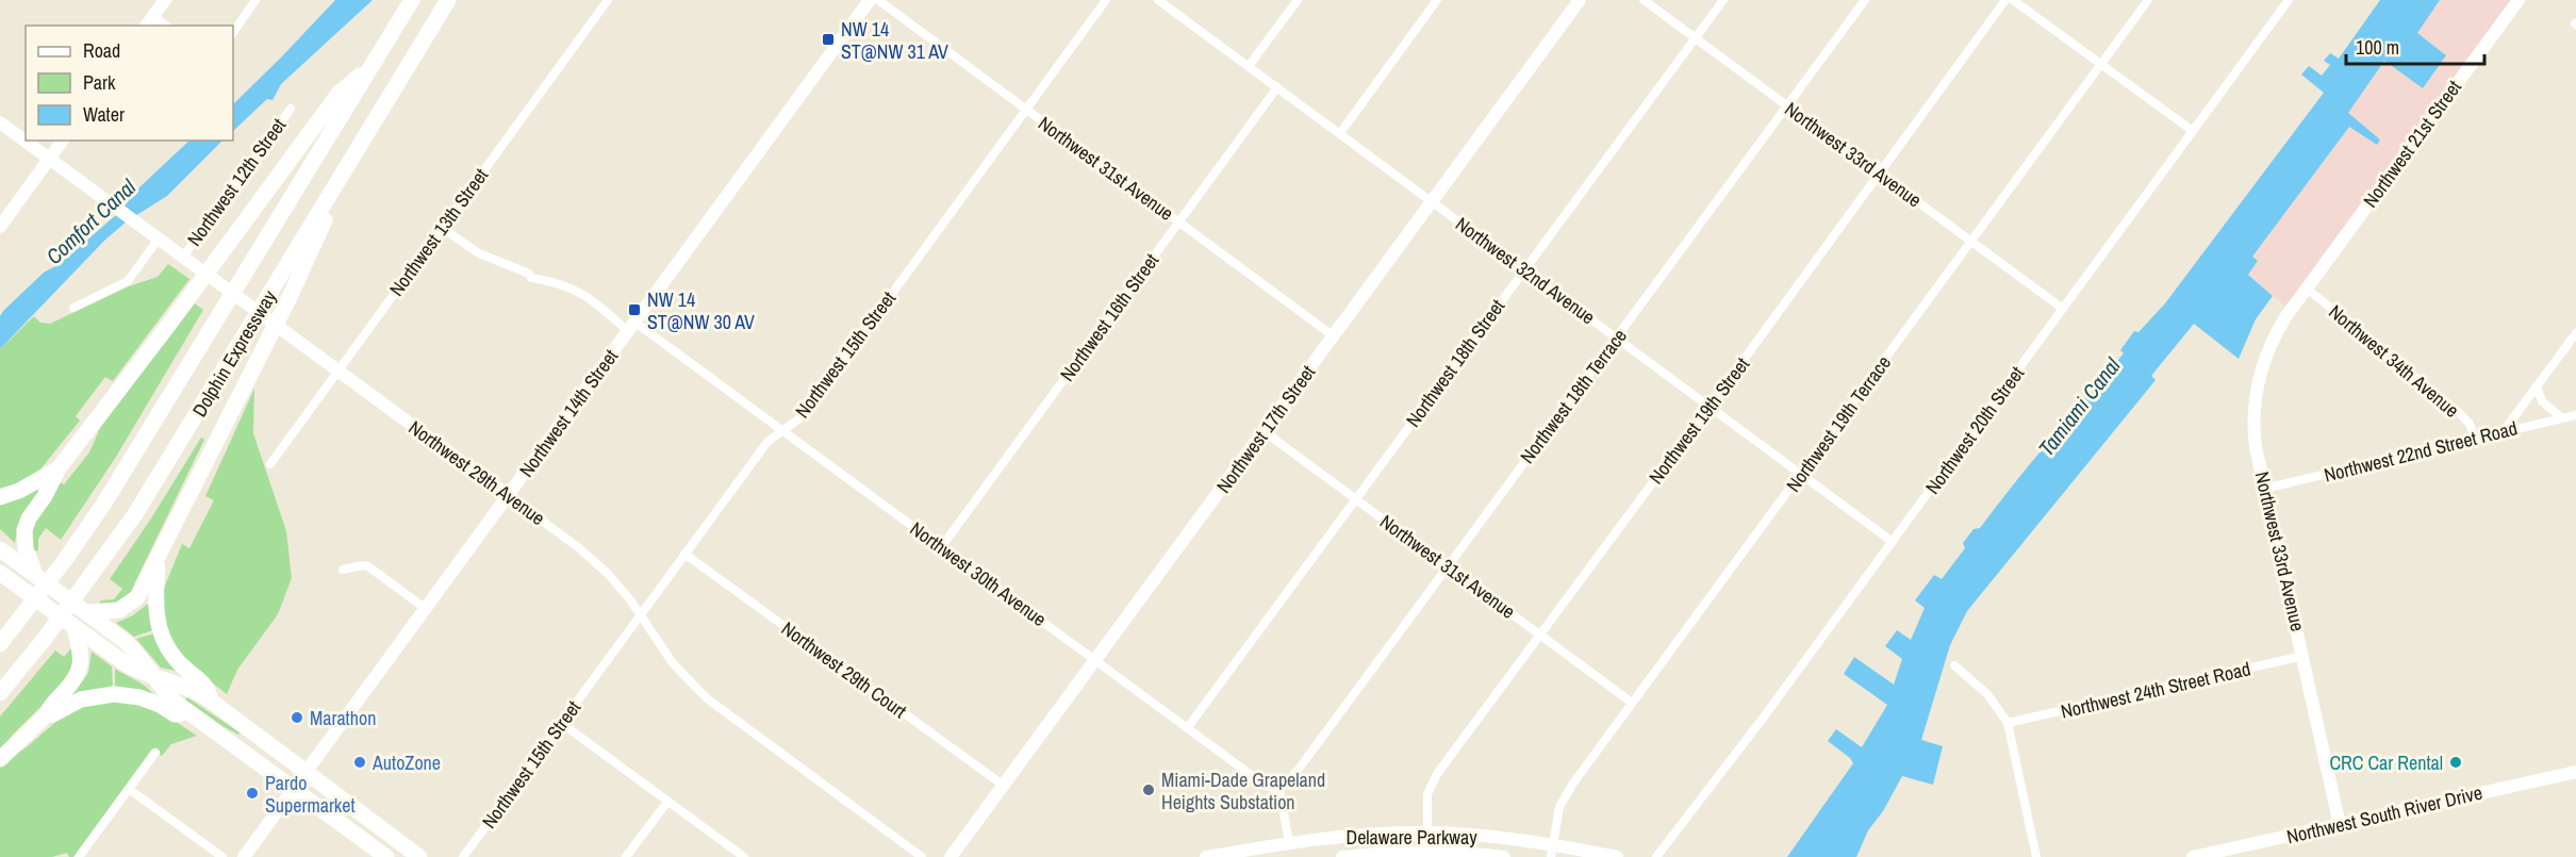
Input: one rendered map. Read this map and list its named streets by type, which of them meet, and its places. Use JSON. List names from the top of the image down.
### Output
{
  "streets": {
    "highway": ["Dolphin Expressway"],
    "street": [
      "Northwest 21st Street",
      "Northwest 33rd Avenue",
      "Northwest 31st Avenue",
      "Northwest 12th Street",
      "Northwest 13th Street",
      "Northwest 32nd Avenue",
      "Northwest 16th Street",
      "Northwest 15th Street",
      "Northwest 34th Avenue",
      "Northwest 18th Street",
      "Northwest 18th Terrace",
      "Northwest 14th Street",
      "Northwest 19th Street",
      "Northwest 19th Terrace",
      "Northwest 17th Street",
      "Northwest 20th Street",
      "Northwest 22nd Street Road",
      "Northwest 29th Avenue",
      "Northwest 30th Avenue",
      "Northwest 29th Court",
      "Northwest 24th Street Road",
      "Northwest South River Drive",
      "Delaware Parkway"
    ]
  },
  "crossings": [
    ["Northwest 21st Street", "Northwest 33rd Avenue"],
    ["Northwest 21st Street", "Northwest 34th Avenue"],
    ["Northwest 33rd Avenue", "Northwest 34th Avenue"],
    ["Northwest 33rd Avenue", "Northwest 18th Street"],
    ["Northwest 33rd Avenue", "Northwest 18th Terrace"],
    ["Northwest 33rd Avenue", "Northwest 19th Street"],
    ["Northwest 33rd Avenue", "Northwest 19th Terrace"],
    ["Northwest 33rd Avenue", "Northwest 20th Street"],
    ["Northwest 33rd Avenue", "Northwest 22nd Street Road"],
    ["Northwest 33rd Avenue", "Northwest 24th Street Road"],
    ["Northwest 33rd Avenue", "Northwest South River Drive"],
    ["Northwest 31st Avenue", "Northwest 16th Street"],
    ["Northwest 31st Avenue", "Northwest 15th Street"],
    ["Northwest 31st Avenue", "Northwest 18th Street"],
    ["Northwest 31st Avenue", "Northwest 18th Terrace"],
    ["Northwest 31st Avenue", "Northwest 19th Street"],
    ["Northwest 31st Avenue", "Northwest 19th Terrace"],
    ["Northwest 31st Avenue", "Northwest 17th Street"],
    ["Northwest 12th Street", "Northwest 29th Avenue"],
    ["Northwest 13th Street", "Northwest 29th Avenue"],
    ["Northwest 13th Street", "Northwest 30th Avenue"],
    ["Northwest 32nd Avenue", "Northwest 16th Street"],
    ["Northwest 32nd Avenue", "Northwest 18th Street"],
    ["Northwest 32nd Avenue", "Northwest 18th Terrace"],
    ["Northwest 32nd Avenue", "Northwest 19th Street"],
    ["Northwest 32nd Avenue", "Northwest 19th Terrace"],
    ["Northwest 32nd Avenue", "Northwest 17th Street"],
    ["Northwest 32nd Avenue", "Northwest 20th Street"],
    ["Northwest 16th Street", "Northwest 30th Avenue"],
    ["Northwest 15th Street", "Northwest 29th Avenue"],
    ["Northwest 15th Street", "Northwest 30th Avenue"],
    ["Northwest 15th Street", "Northwest 29th Court"],
    ["Northwest 34th Avenue", "Northwest 22nd Street Road"],
    ["Northwest 18th Street", "Northwest 30th Avenue"],
    ["Northwest 18th Terrace", "Northwest 30th Avenue"],
    ["Northwest 14th Street", "Northwest 29th Avenue"],
    ["Northwest 14th Street", "Northwest 30th Avenue"],
    ["Northwest 19th Street", "Delaware Parkway"],
    ["Northwest 19th Terrace", "Delaware Parkway"],
    ["Northwest 17th Street", "Northwest 30th Avenue"],
    ["Northwest 17th Street", "Northwest 29th Court"]
  ],
  "water": ["Comfort Canal", "Tamiami Canal"],
  "places": {
    "transit": ["NW 14 ST@NW 31 AV", "NW 14 ST@NW 30 AV"],
    "other": [
      "Marathon",
      "AutoZone",
      "CRC Car Rental",
      "Miami-Dade Grapeland Heights Substation",
      "Pardo Supermarket"
    ]
  },
  "legend": ["Road", "Park", "Water"],
  "scale_bar": "100 m"
}
